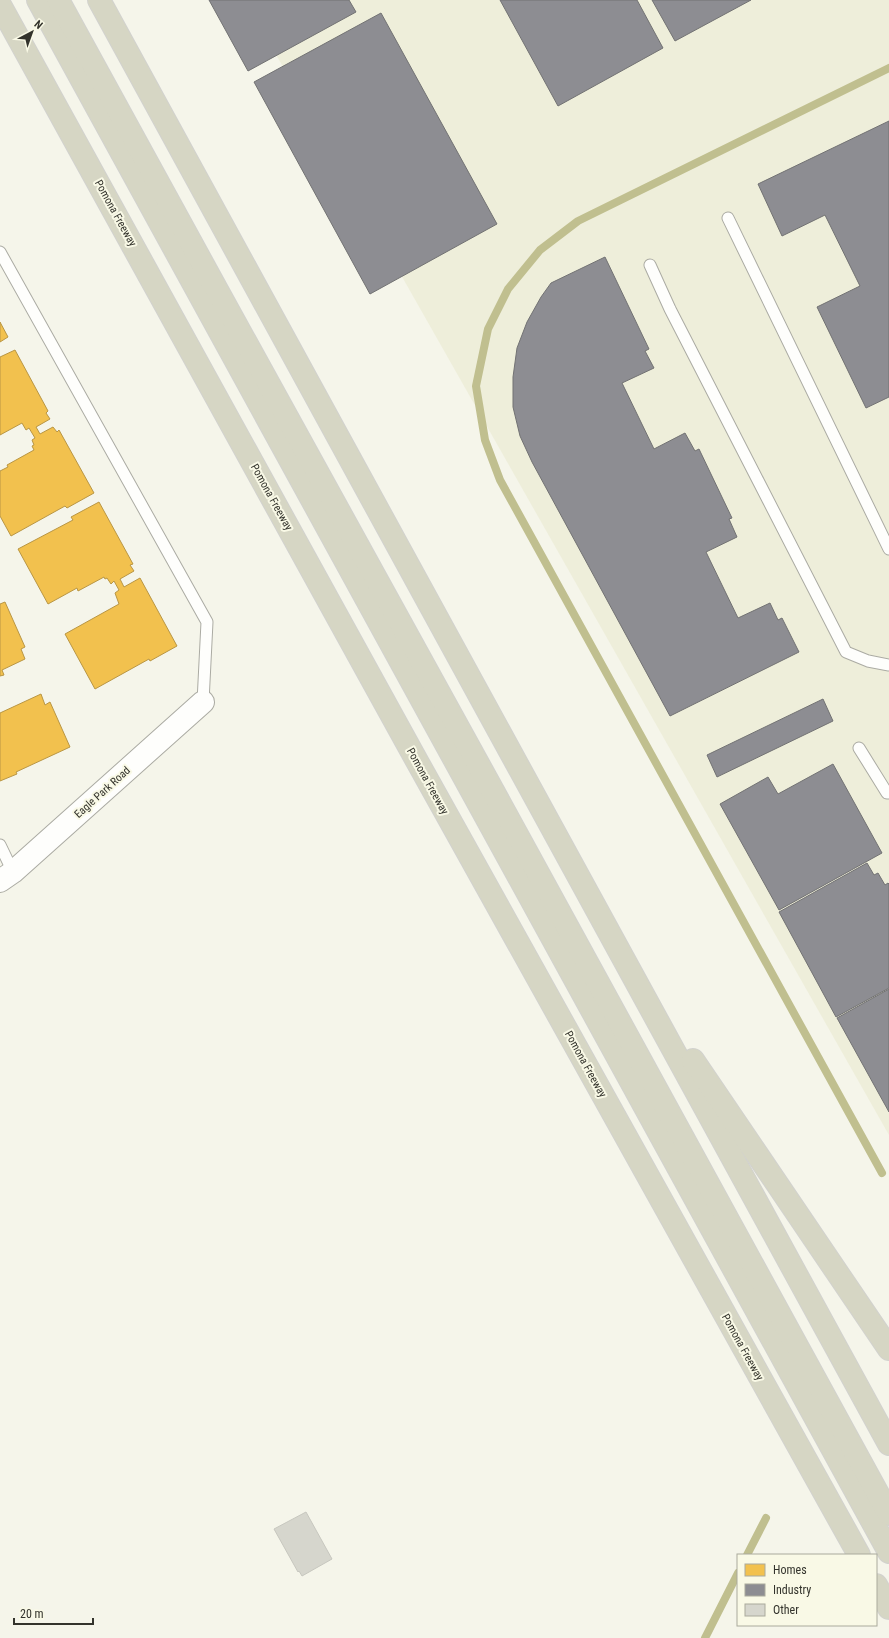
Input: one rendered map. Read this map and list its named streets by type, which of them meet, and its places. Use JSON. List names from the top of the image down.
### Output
{
  "streets": {
    "highway": ["Pomona Freeway"],
    "street": ["Eagle Park Road"]
  },
  "legend": ["Homes", "Industry", "Other"],
  "scale_bar": "20 m",
  "north": "top right"
}
